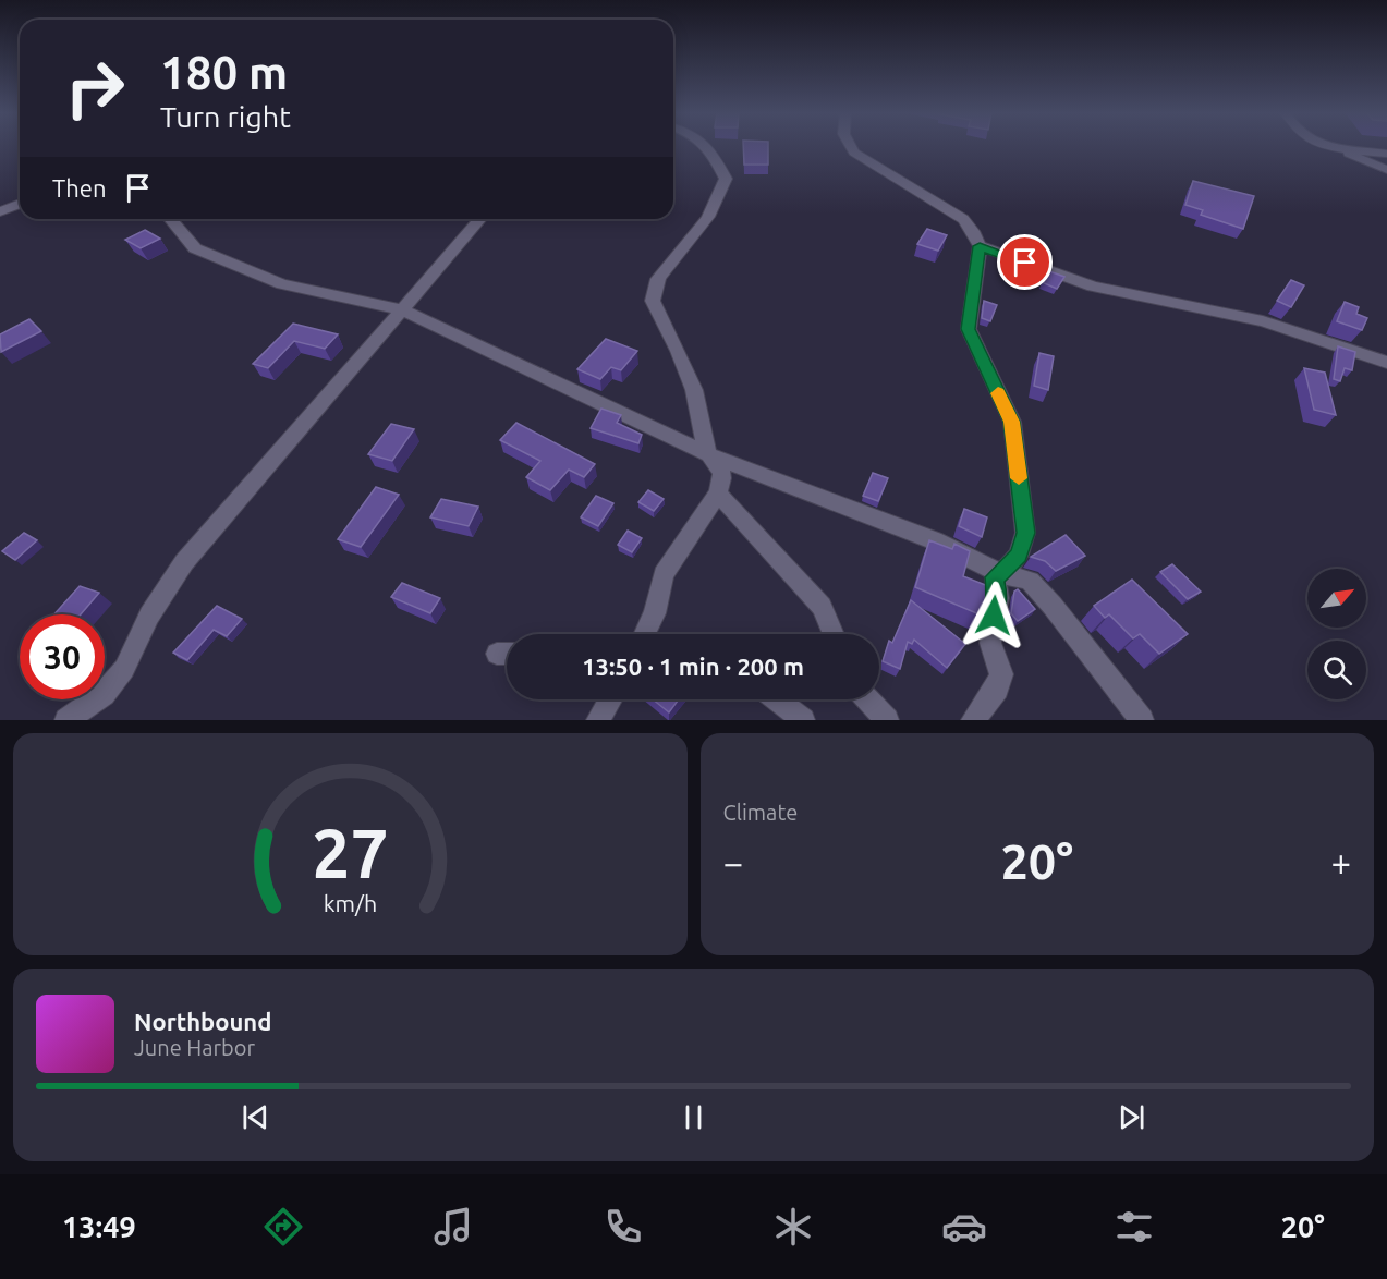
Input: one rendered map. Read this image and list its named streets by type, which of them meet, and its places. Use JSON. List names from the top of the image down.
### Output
{
  "north": "top right",
  "page": {
    "turn": ["180 m", "Turn right"],
    "then": "Then",
    "limit": "30",
    "trip": "13:50 · 1 min · 200 m",
    "tile": "Climate",
    "heat": ["−", "20°", "+"],
    "song": ["Northbound", "June Harbor"],
    "tabs": ["13:49", "20°"],
    "gauge": ["27", "km/h"]
  }
}
